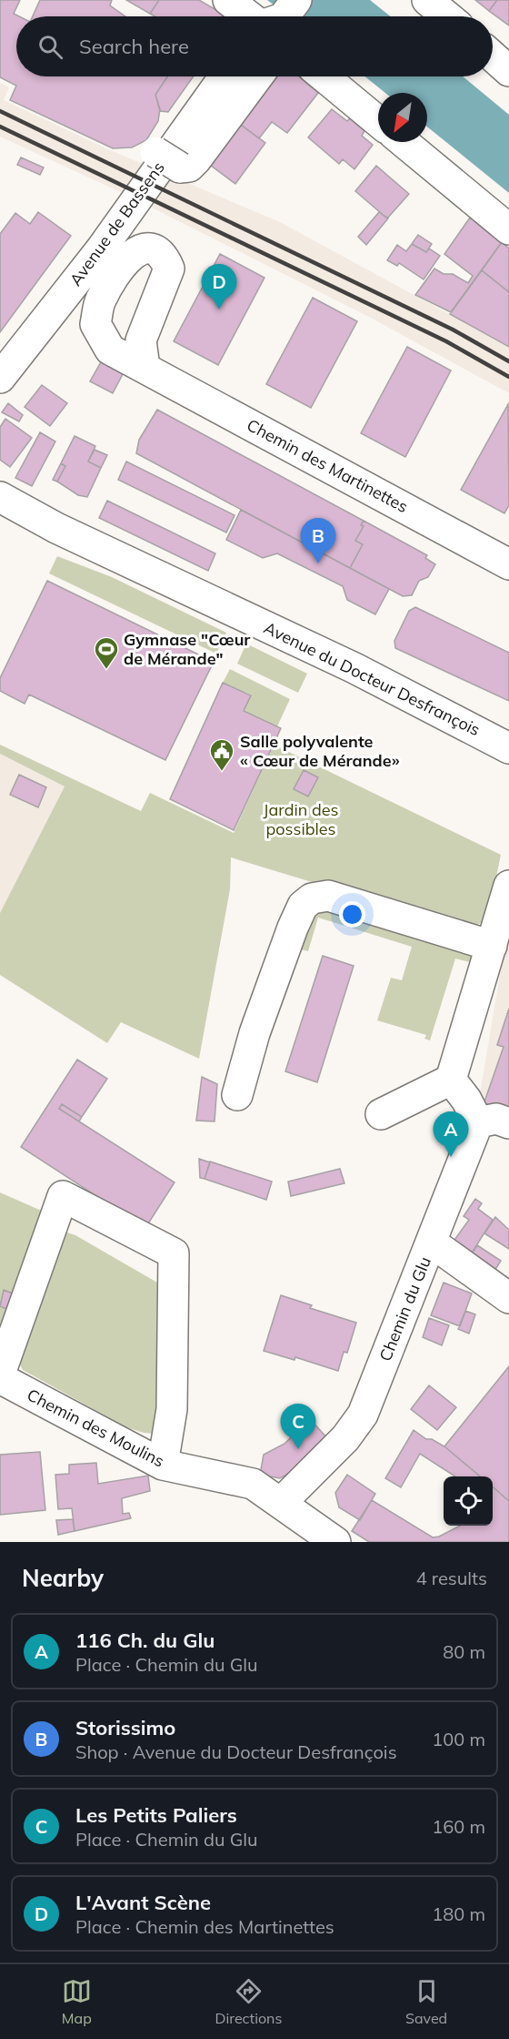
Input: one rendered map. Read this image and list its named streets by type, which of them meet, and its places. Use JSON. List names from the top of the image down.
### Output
{
  "streets": {
    "street": [
      "Avenue de Bassens",
      "Chemin des Martinettes",
      "Avenue du Docteur Desfrançois",
      "Chemin du Glu",
      "Chemin des Moulins"
    ]
  },
  "crossings": [
    ["Chemin du Glu", "Chemin des Moulins"]
  ],
  "parks": ["Jardin des possibles"],
  "places": {
    "sports": ["Gymnase \"Cœur de Mérande\""],
    "public building": ["Salle polyvalente « Cœur de Mérande»"]
  },
  "north": "bottom left",
  "page": {
    "search": "Search here",
    "pins": [
      "D",
      "B",
      "A",
      "C"
    ],
    "heading": ["Nearby", "4 results"],
    "list": [
      {
        "mark": "A",
        "name": "116 Ch. du Glu",
        "note": "Place · Chemin du Glu",
        "value": "80 m"
      },
      {
        "mark": "B",
        "name": "Storissimo",
        "note": "Shop · Avenue du Docteur Desfrançois",
        "value": "100 m"
      },
      {
        "mark": "C",
        "name": "Les Petits Paliers",
        "note": "Place · Chemin du Glu",
        "value": "160 m"
      },
      {
        "mark": "D",
        "name": "L'Avant Scène",
        "note": "Place · Chemin des Martinettes",
        "value": "180 m"
      }
    ],
    "nav": ["Map", "Directions", "Saved"]
  }
}
